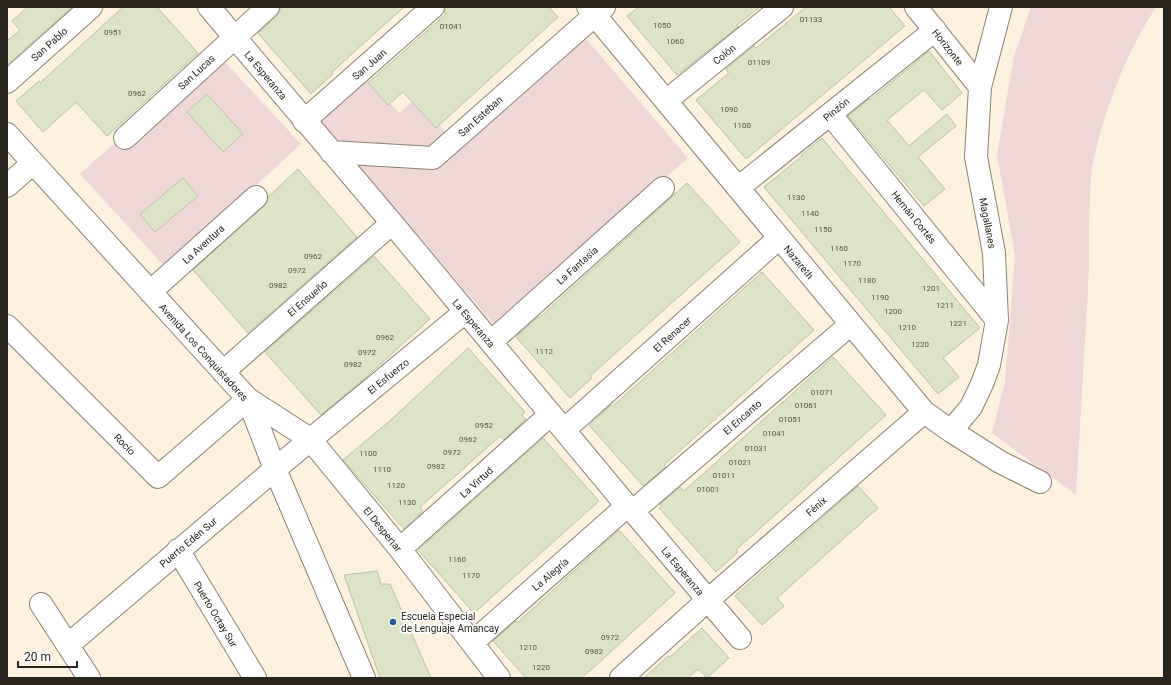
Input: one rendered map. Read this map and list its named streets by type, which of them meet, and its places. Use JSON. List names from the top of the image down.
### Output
{
  "streets": {
    "street": [
      "San Pablo",
      "Horizonte",
      "Colón",
      "San Juan",
      "San Lucas",
      "La Esperanza",
      "Pinzón",
      "San Esteban",
      "Hernán Cortés",
      "Magallanes",
      "La Aventura",
      "Nazareth",
      "La Fantasía",
      "El Ensueño",
      "El Renacer",
      "Avenida Los Conquistadores",
      "El Esfuerzo",
      "El Encanto",
      "Rocío",
      "La Virtud",
      "Fénix",
      "El Despertar",
      "Puerto Edén Sur",
      "La Alegría",
      "Puerto Octay Sur"
    ]
  },
  "crossings": [
    ["Horizonte", "Pinzón"],
    ["Horizonte", "Magallanes"],
    ["Colón", "Nazareth"],
    ["San Juan", "La Esperanza"],
    ["San Lucas", "La Esperanza"],
    ["La Esperanza", "San Esteban"],
    ["La Esperanza", "La Fantasía"],
    ["La Esperanza", "El Ensueño"],
    ["La Esperanza", "El Renacer"],
    ["La Esperanza", "El Esfuerzo"],
    ["La Esperanza", "El Encanto"],
    ["La Esperanza", "La Virtud"],
    ["La Esperanza", "Fénix"],
    ["La Esperanza", "La Alegría"],
    ["Pinzón", "Hernán Cortés"],
    ["Pinzón", "Nazareth"],
    ["San Esteban", "Nazareth"],
    ["Hernán Cortés", "Magallanes"],
    ["Magallanes", "Nazareth"],
    ["La Aventura", "Avenida Los Conquistadores"],
    ["Nazareth", "El Renacer"],
    ["Nazareth", "El Encanto"],
    ["Nazareth", "Fénix"],
    ["El Ensueño", "Avenida Los Conquistadores"],
    ["El Renacer", "La Virtud"],
    ["Avenida Los Conquistadores", "Rocío"],
    ["Avenida Los Conquistadores", "El Despertar"],
    ["Avenida Los Conquistadores", "Puerto Edén Sur"],
    ["El Esfuerzo", "El Despertar"],
    ["El Esfuerzo", "Puerto Edén Sur"],
    ["El Encanto", "La Alegría"],
    ["Rocío", "El Despertar"],
    ["La Virtud", "El Despertar"],
    ["El Despertar", "Puerto Edén Sur"],
    ["El Despertar", "La Alegría"],
    ["Puerto Edén Sur", "Puerto Octay Sur"]
  ],
  "places": ["Escuela Especial de Lenguaje Amancay"],
  "house_numbers": [
    "01133",
    "1050",
    "01041",
    "0951",
    "1060",
    "01109",
    "0962",
    "1090",
    "1100",
    "1130",
    "1140",
    "1150",
    "1160",
    "0962",
    "1170",
    "0972",
    "1180",
    "0982",
    "1201",
    "1190",
    "1211",
    "1200",
    "1221",
    "1210",
    "0962",
    "1220",
    "1112",
    "0972",
    "0982",
    "01071",
    "01061",
    "01051",
    "0952",
    "01041",
    "0962",
    "01031",
    "0972",
    "1100",
    "01021",
    "0982",
    "1110",
    "01011",
    "1120",
    "01001",
    "1130",
    "1160",
    "1170",
    "0972",
    "1210",
    "0982",
    "1220"
  ],
  "scale_bar": "20 m"
}
